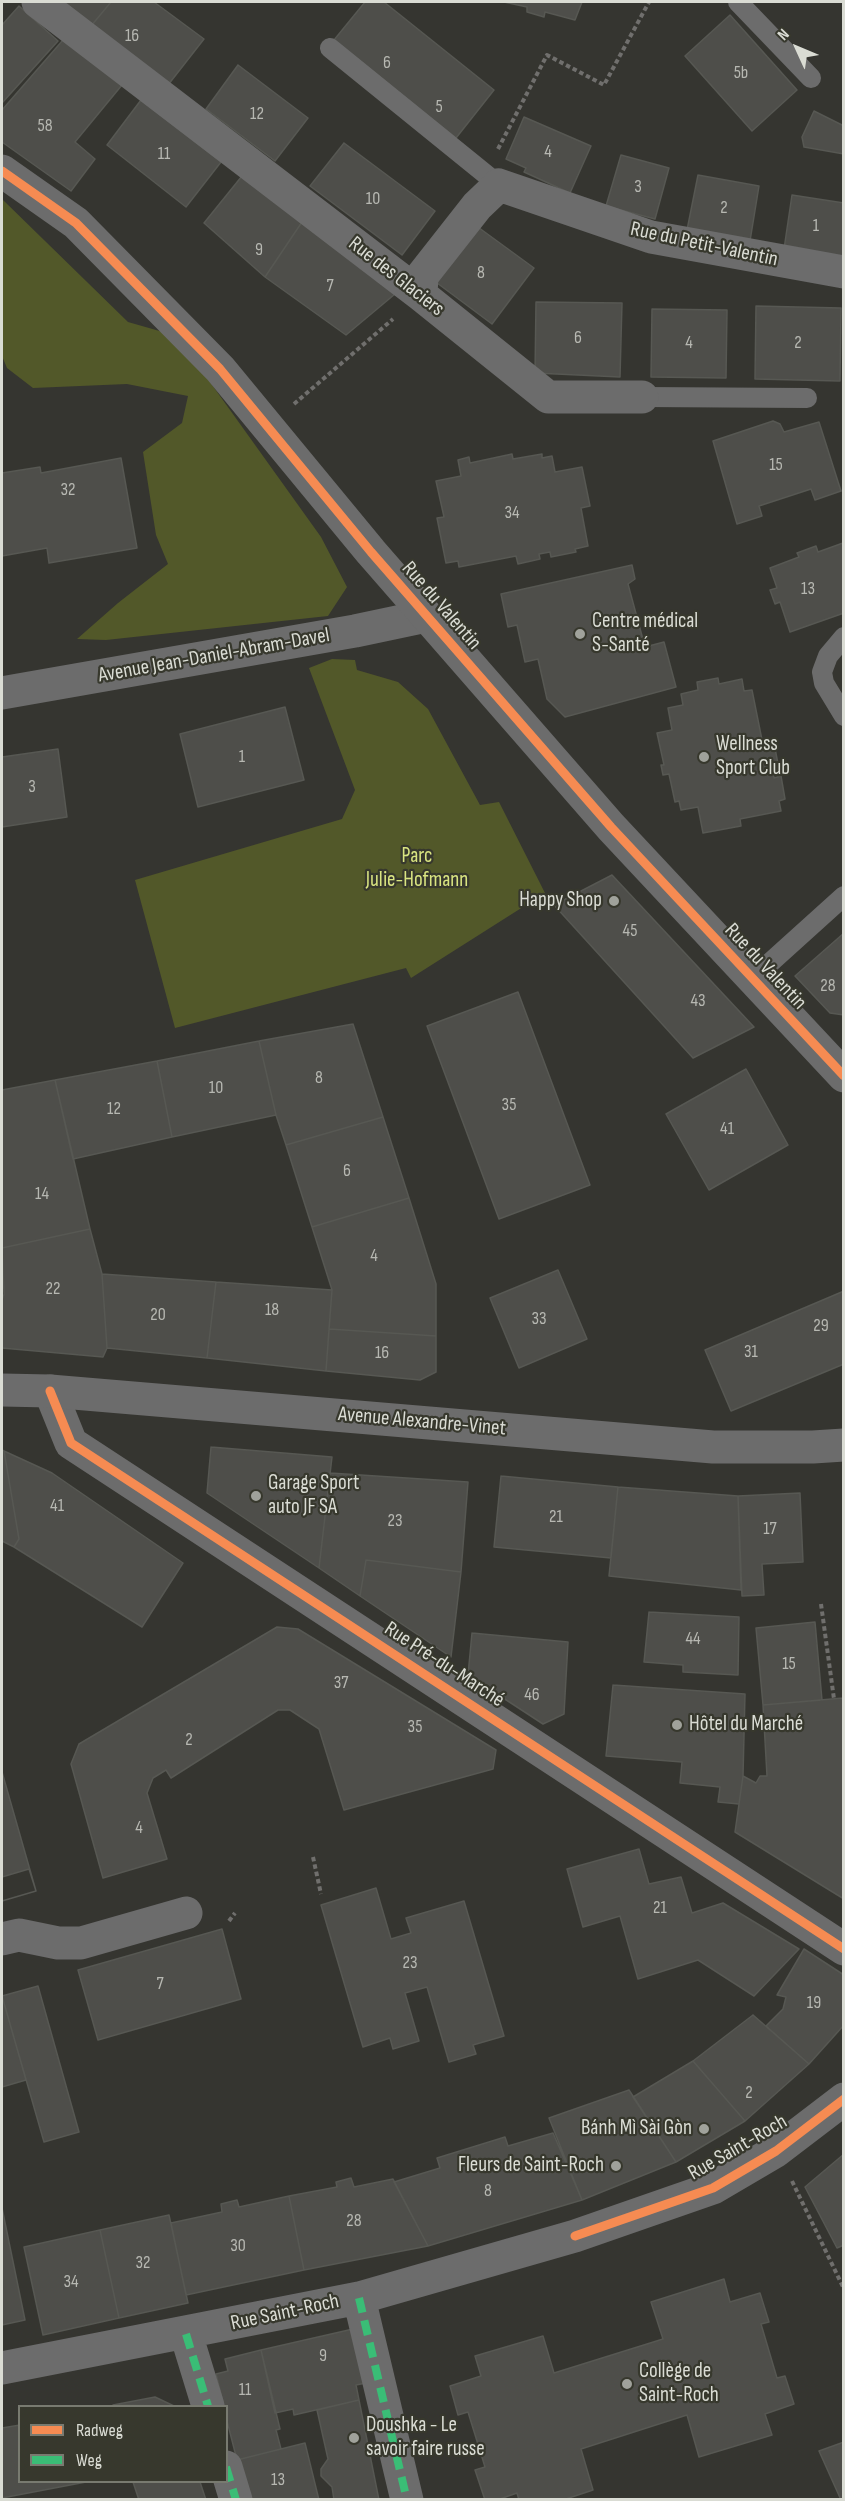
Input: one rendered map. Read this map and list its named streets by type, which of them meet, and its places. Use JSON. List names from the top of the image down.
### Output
{
  "streets": {
    "street": [
      "Rue du Petit-Valentin",
      "Rue des Glaciers",
      "Rue du Valentin",
      "Avenue Jean-Daniel-Abram-Davel",
      "Avenue Alexandre-Vinet",
      "Rue Pré-du-Marché",
      "Rue Saint-Roch"
    ]
  },
  "crossings": [
    ["Rue du Valentin", "Avenue Jean-Daniel-Abram-Davel"],
    ["Avenue Alexandre-Vinet", "Rue Pré-du-Marché"]
  ],
  "parks": ["Parc Julie-Hofmann"],
  "places": [
    "Centre médical S-Santé",
    "Wellness Sport Club",
    "Happy Shop",
    "Garage Sport auto JF SA",
    "Hôtel du Marché",
    "Bánh Mì Sài Gòn",
    "Fleurs de Saint-Roch",
    "Collège de Saint-Roch",
    "Doushka - Le savoir faire russe"
  ],
  "house_numbers": [
    "16",
    "6",
    "5b",
    "5",
    "12",
    "58",
    "4",
    "11",
    "3",
    "10",
    "2",
    "1",
    "9",
    "8",
    "7",
    "6",
    "4",
    "2",
    "15",
    "32",
    "34",
    "13",
    "1",
    "3",
    "45",
    "28",
    "43",
    "8",
    "10",
    "35",
    "12",
    "41",
    "6",
    "14",
    "4",
    "22",
    "18",
    "20",
    "33",
    "29",
    "31",
    "16",
    "41",
    "21",
    "23",
    "17",
    "44",
    "15",
    "37",
    "46",
    "35",
    "2",
    "4",
    "21",
    "23",
    "7",
    "19",
    "2",
    "8",
    "28",
    "30",
    "32",
    "34",
    "9",
    "11",
    "13"
  ],
  "legend": ["Radweg", "Weg"],
  "north": "top left"
}
